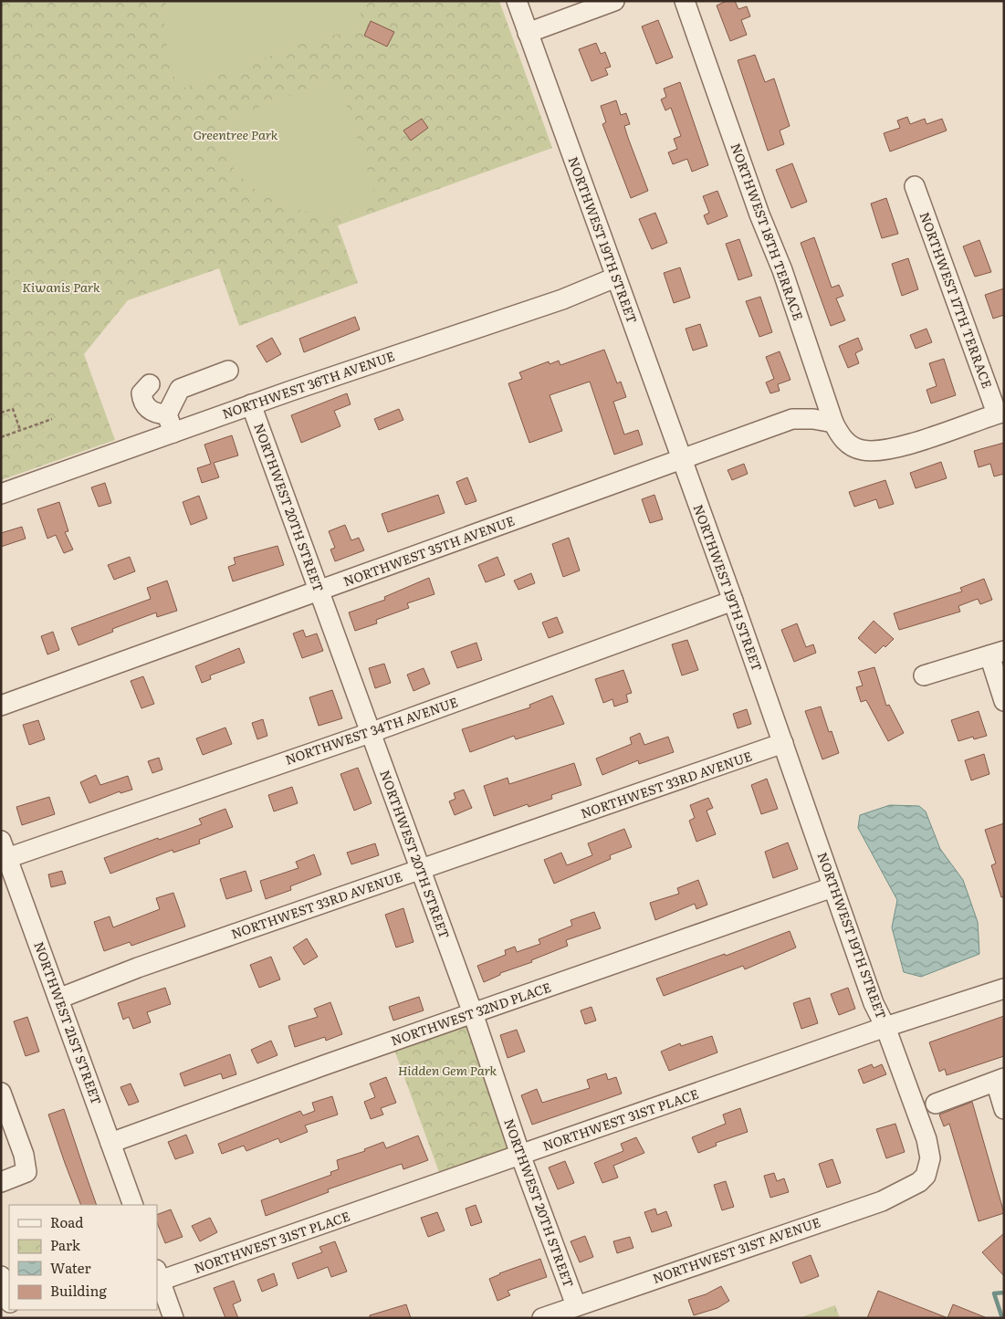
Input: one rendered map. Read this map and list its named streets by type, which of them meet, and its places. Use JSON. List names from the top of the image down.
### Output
{
  "streets": {
    "street": [
      "NORTHWEST 18TH TERRACE",
      "NORTHWEST 19TH STREET",
      "NORTHWEST 17TH TERRACE",
      "NORTHWEST 36TH AVENUE",
      "NORTHWEST 20TH STREET",
      "NORTHWEST 35TH AVENUE",
      "NORTHWEST 34TH AVENUE",
      "NORTHWEST 33RD AVENUE",
      "NORTHWEST 32ND PLACE",
      "NORTHWEST 21ST STREET",
      "NORTHWEST 31ST PLACE",
      "NORTHWEST 31ST AVENUE"
    ]
  },
  "crossings": [
    ["NORTHWEST 18TH TERRACE", "NORTHWEST 17TH TERRACE"],
    ["NORTHWEST 18TH TERRACE", "NORTHWEST 35TH AVENUE"],
    ["NORTHWEST 19TH STREET", "NORTHWEST 36TH AVENUE"],
    ["NORTHWEST 19TH STREET", "NORTHWEST 35TH AVENUE"],
    ["NORTHWEST 19TH STREET", "NORTHWEST 34TH AVENUE"],
    ["NORTHWEST 19TH STREET", "NORTHWEST 33RD AVENUE"],
    ["NORTHWEST 19TH STREET", "NORTHWEST 32ND PLACE"],
    ["NORTHWEST 19TH STREET", "NORTHWEST 31ST PLACE"],
    ["NORTHWEST 19TH STREET", "NORTHWEST 31ST AVENUE"],
    ["NORTHWEST 36TH AVENUE", "NORTHWEST 20TH STREET"],
    ["NORTHWEST 20TH STREET", "NORTHWEST 35TH AVENUE"],
    ["NORTHWEST 20TH STREET", "NORTHWEST 34TH AVENUE"],
    ["NORTHWEST 20TH STREET", "NORTHWEST 33RD AVENUE"],
    ["NORTHWEST 20TH STREET", "NORTHWEST 32ND PLACE"],
    ["NORTHWEST 20TH STREET", "NORTHWEST 31ST PLACE"],
    ["NORTHWEST 20TH STREET", "NORTHWEST 31ST AVENUE"],
    ["NORTHWEST 34TH AVENUE", "NORTHWEST 21ST STREET"],
    ["NORTHWEST 33RD AVENUE", "NORTHWEST 21ST STREET"],
    ["NORTHWEST 32ND PLACE", "NORTHWEST 21ST STREET"]
  ],
  "parks": ["Greentree Park", "Kiwanis Park", "Hidden Gem Park"],
  "legend": [
    "Road",
    "Park",
    "Water",
    "Building"
  ]
}
